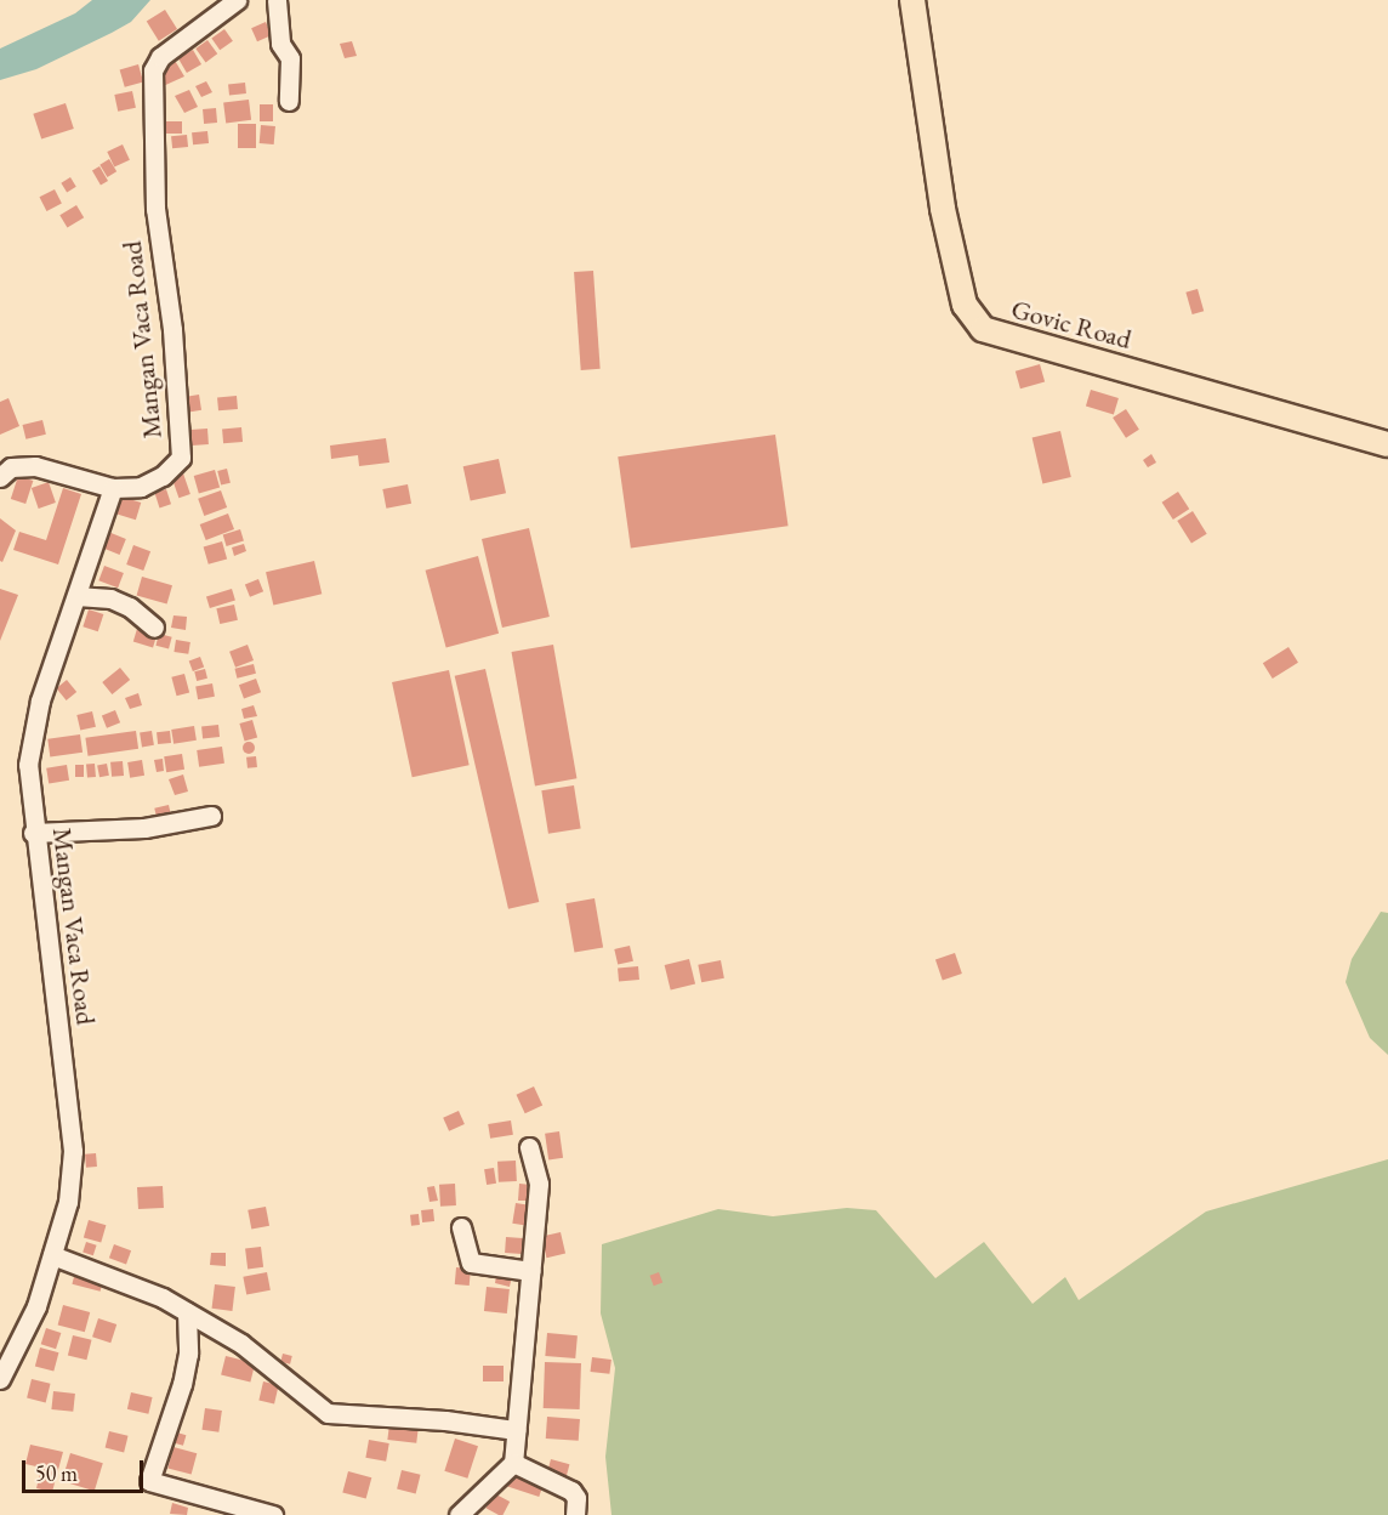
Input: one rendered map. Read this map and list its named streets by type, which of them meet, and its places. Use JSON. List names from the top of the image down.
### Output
{
  "streets": {
    "main road": ["Govic Road"],
    "street": ["Mangan Vaca Road"]
  },
  "scale_bar": "50 m"
}
